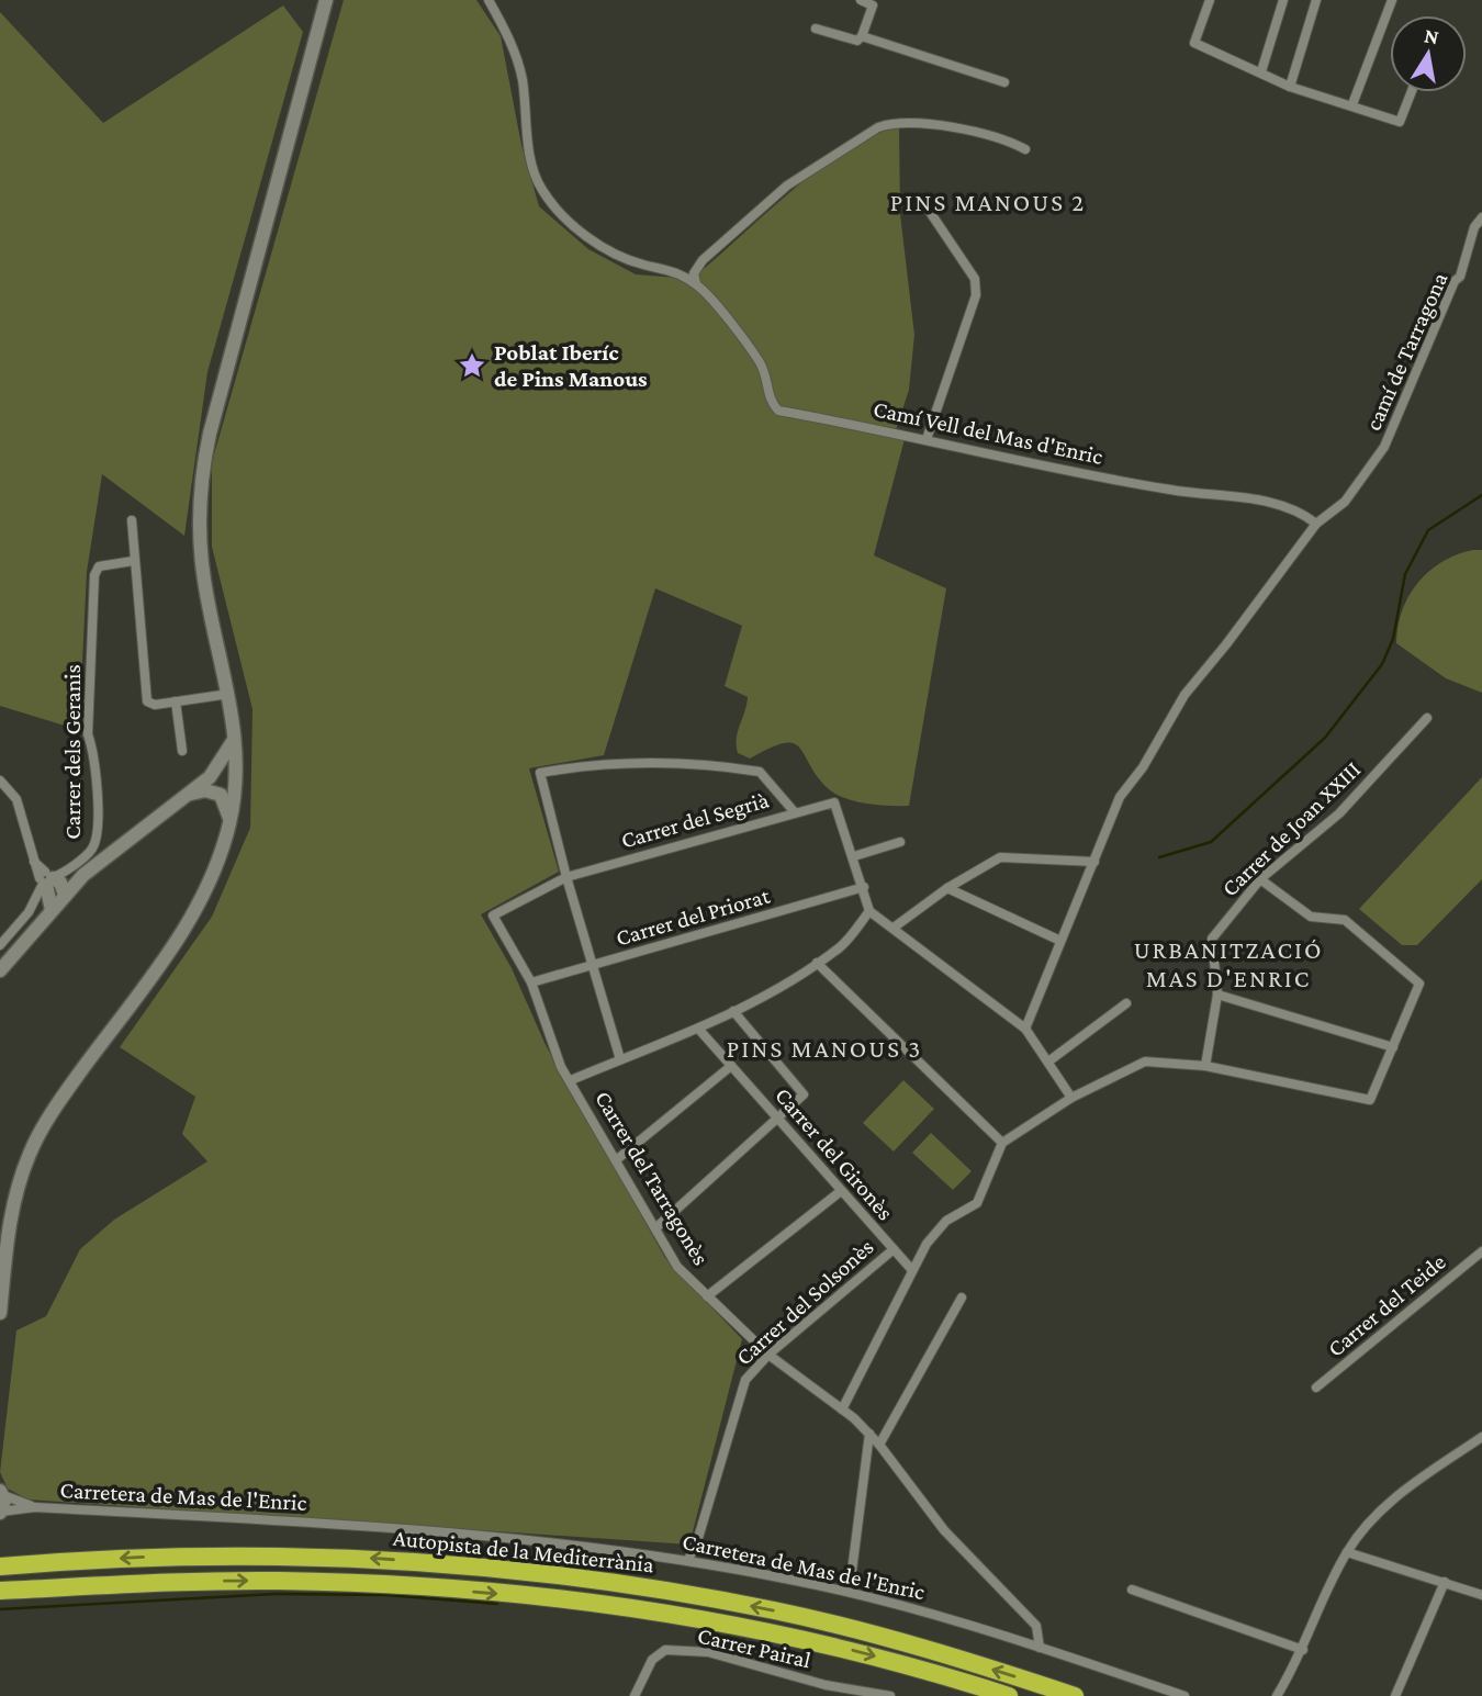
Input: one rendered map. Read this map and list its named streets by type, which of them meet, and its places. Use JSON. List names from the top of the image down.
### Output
{
  "streets": {
    "highway": ["Autopista de la Mediterrània"],
    "street": [
      "camí de Tarragona",
      "Camí Vell del Mas d'Enric",
      "Carrer dels Geranis",
      "Carrer del Segrià",
      "Carrer de Joan XXIII",
      "Carrer del Priorat",
      "Carrer del Gironès",
      "Carrer del Tarragonès",
      "Carrer del Solsonès",
      "Carrer del Teide",
      "Carretera de Mas de l'Enric",
      "Carrer Pairal"
    ]
  },
  "crossings": [
    ["camí de Tarragona", "Camí Vell del Mas d'Enric"],
    ["Carrer del Segrià", "Carrer del Tarragonès"],
    ["Carrer del Priorat", "Carrer del Tarragonès"],
    ["Carrer del Gironès", "Carrer del Solsonès"],
    ["Carrer del Tarragonès", "Carrer del Solsonès"],
    ["Carrer del Tarragonès", "Carretera de Mas de l'Enric"],
    ["Carrer del Solsonès", "Carretera de Mas de l'Enric"]
  ],
  "districts": ["PINS MANOUS 2", "URBANITZACIÓ MAS D'ENRIC", "PINS MANOUS 3"],
  "places": {
    "place": ["Poblat Iberíc de Pins Manous"]
  },
  "north": "top"
}
